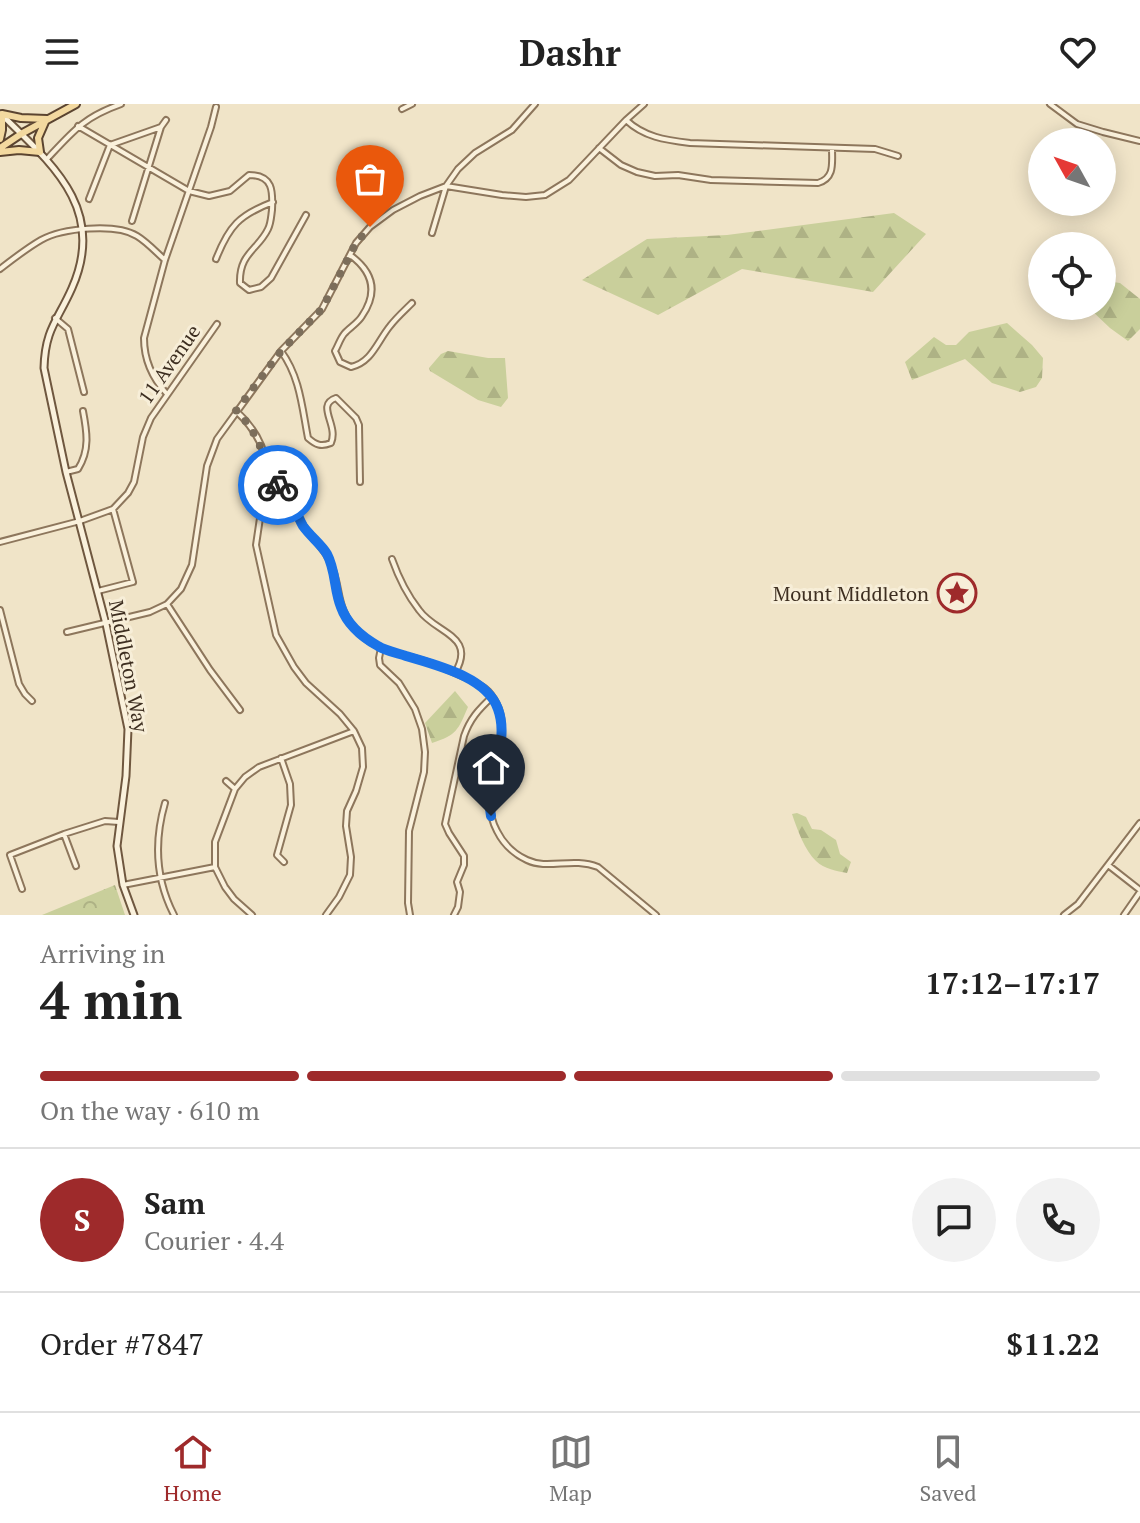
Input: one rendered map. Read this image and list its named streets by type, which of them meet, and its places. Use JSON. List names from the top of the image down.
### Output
{
  "streets": {
    "street": ["11 Avenue", "Middleton Way"]
  },
  "places": {
    "place": ["Mount Middleton"]
  },
  "north": "top left",
  "page": {
    "header": "Dashr",
    "heading": ["4 min", "Arriving in", "17:12–17:17"],
    "panel": [
      "Sam",
      "Courier · 4.4",
      "Order #7847",
      "$11.22"
    ],
    "bar": "On the way · 610 m",
    "round": "S",
    "tabs": ["Home", "Map", "Saved"]
  }
}
